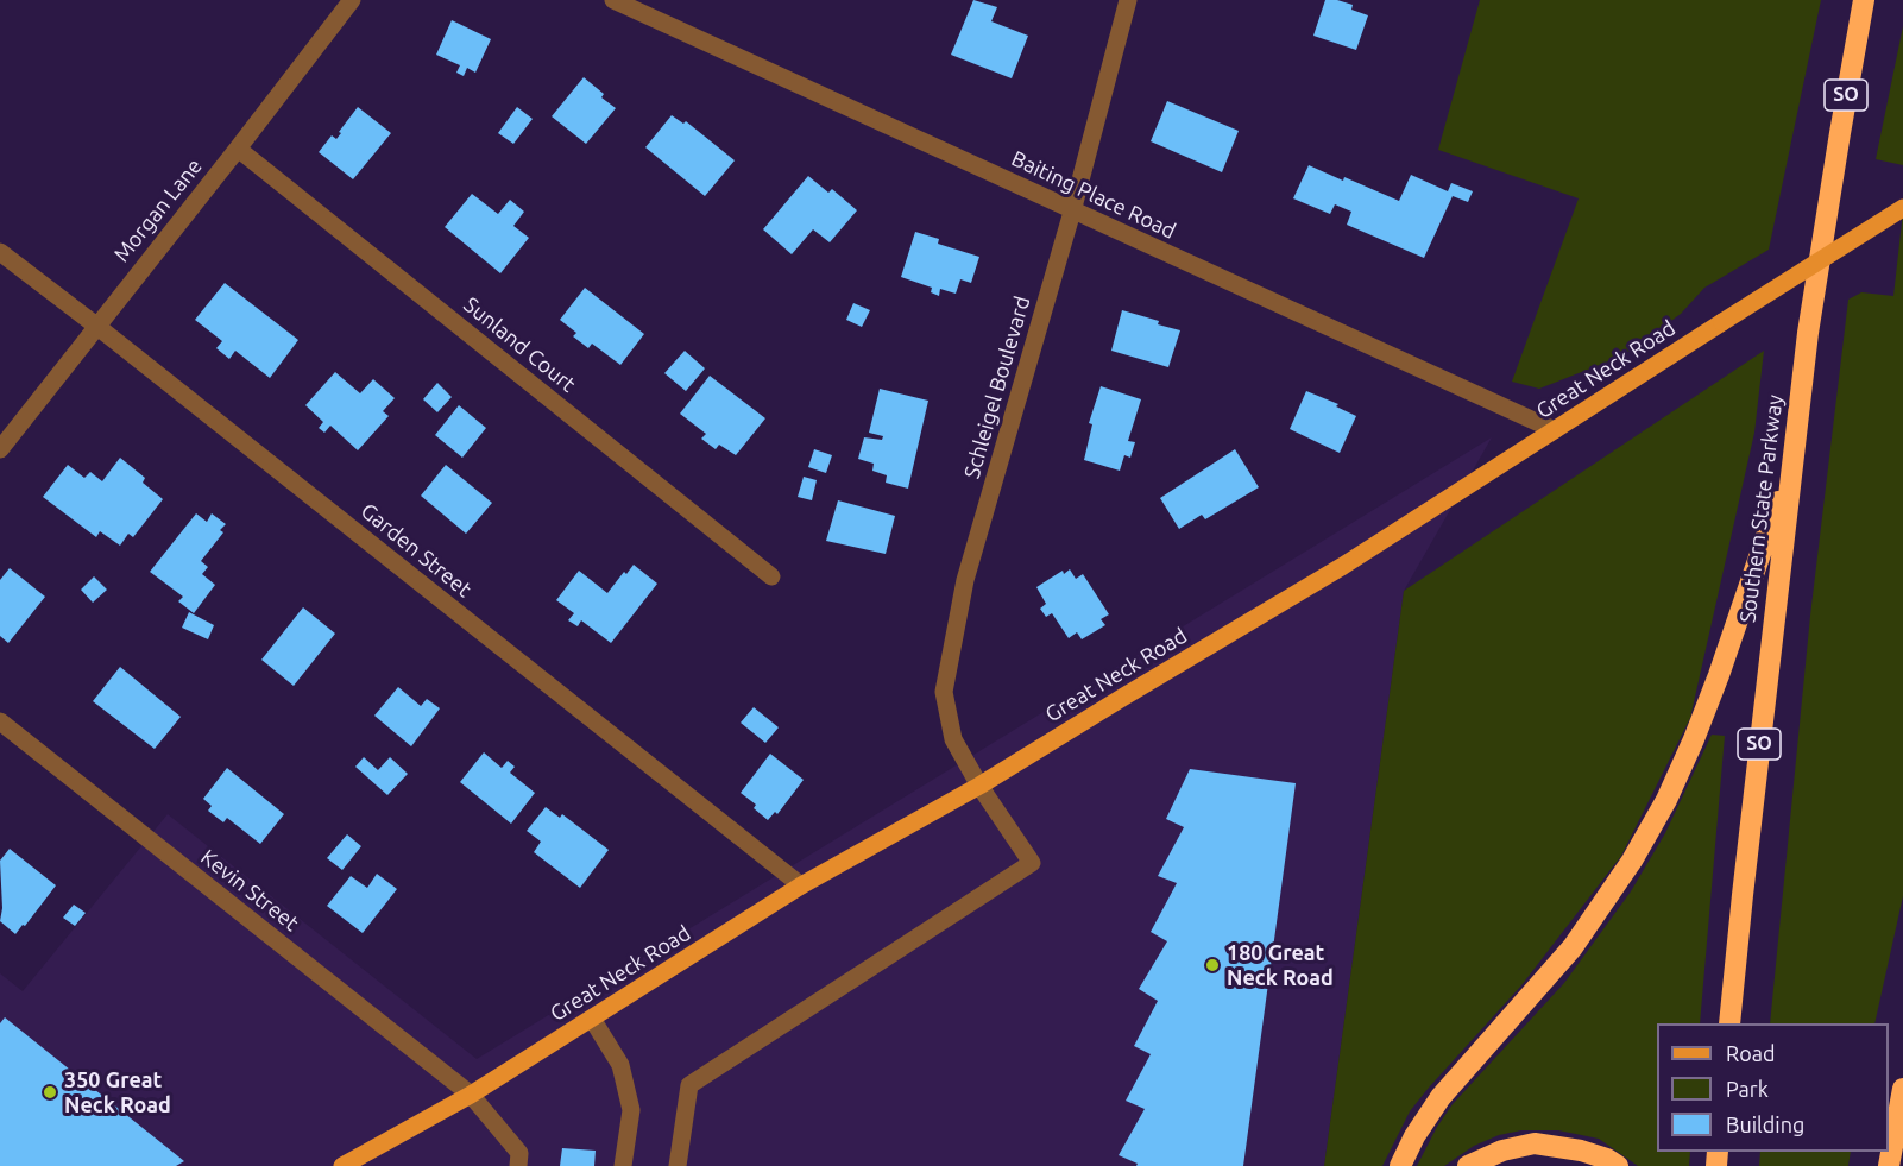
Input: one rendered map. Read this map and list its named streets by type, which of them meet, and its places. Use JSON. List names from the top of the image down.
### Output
{
  "streets": {
    "highway": ["SO", "Southern State Parkway"],
    "main road": ["Great Neck Road"],
    "street": [
      "Baiting Place Road",
      "Morgan Lane",
      "Sunland Court",
      "Schleigel Boulevard",
      "Garden Street",
      "Kevin Street"
    ]
  },
  "crossings": [
    ["Baiting Place Road", "Great Neck Road"],
    ["Baiting Place Road", "Schleigel Boulevard"],
    ["Morgan Lane", "Sunland Court"],
    ["Morgan Lane", "Garden Street"],
    ["Great Neck Road", "Schleigel Boulevard"],
    ["Great Neck Road", "Garden Street"],
    ["Great Neck Road", "Kevin Street"]
  ],
  "places": ["180 Great Neck Road", "350 Great Neck Road"],
  "legend": ["Road", "Park", "Building"]
}
